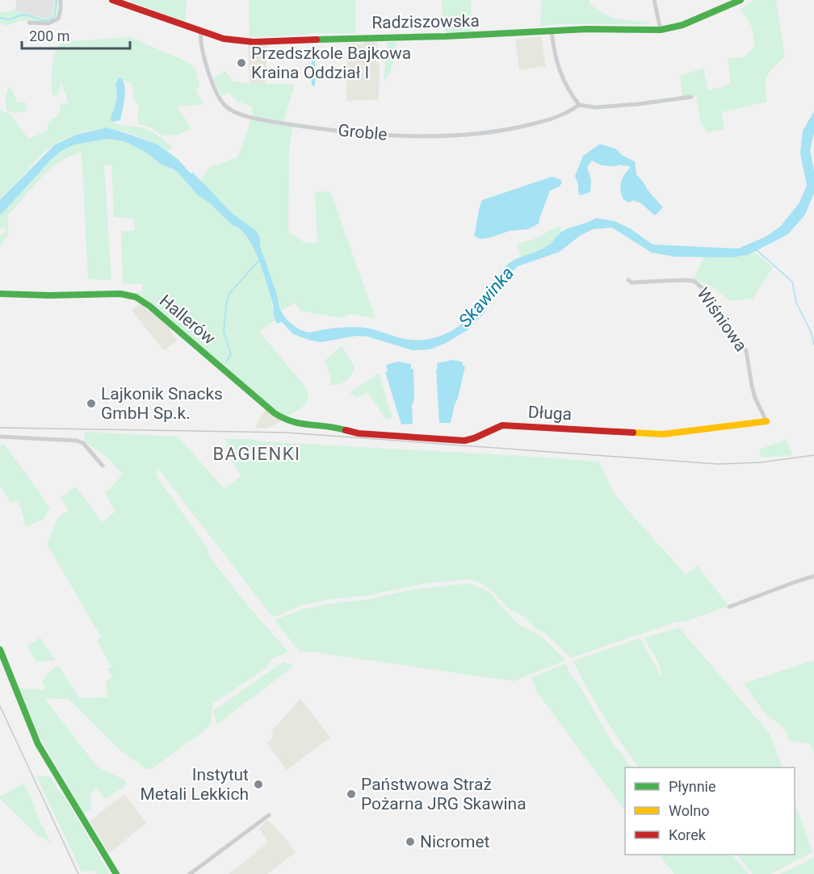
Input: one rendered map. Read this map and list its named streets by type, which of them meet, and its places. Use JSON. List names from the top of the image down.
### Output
{
  "streets": {
    "street": [
      "Radziszowska",
      "Groble",
      "Hallerów",
      "Wiśniowa",
      "Długa"
    ]
  },
  "crossings": [
    ["Radziszowska", "Groble"],
    ["Hallerów", "Długa"],
    ["Wiśniowa", "Długa"]
  ],
  "districts": ["BAGIENKI"],
  "water": ["Skawinka"],
  "places": [
    "Przedszkole Bajkowa Kraina Oddział I",
    "Lajkonik Snacks GmbH Sp.k.",
    "Instytut Metali Lekkich",
    "Państwowa Straż Pożarna JRG Skawina",
    "Nicromet"
  ],
  "legend": ["Płynnie", "Wolno", "Korek"],
  "scale_bar": "200 m"
}
